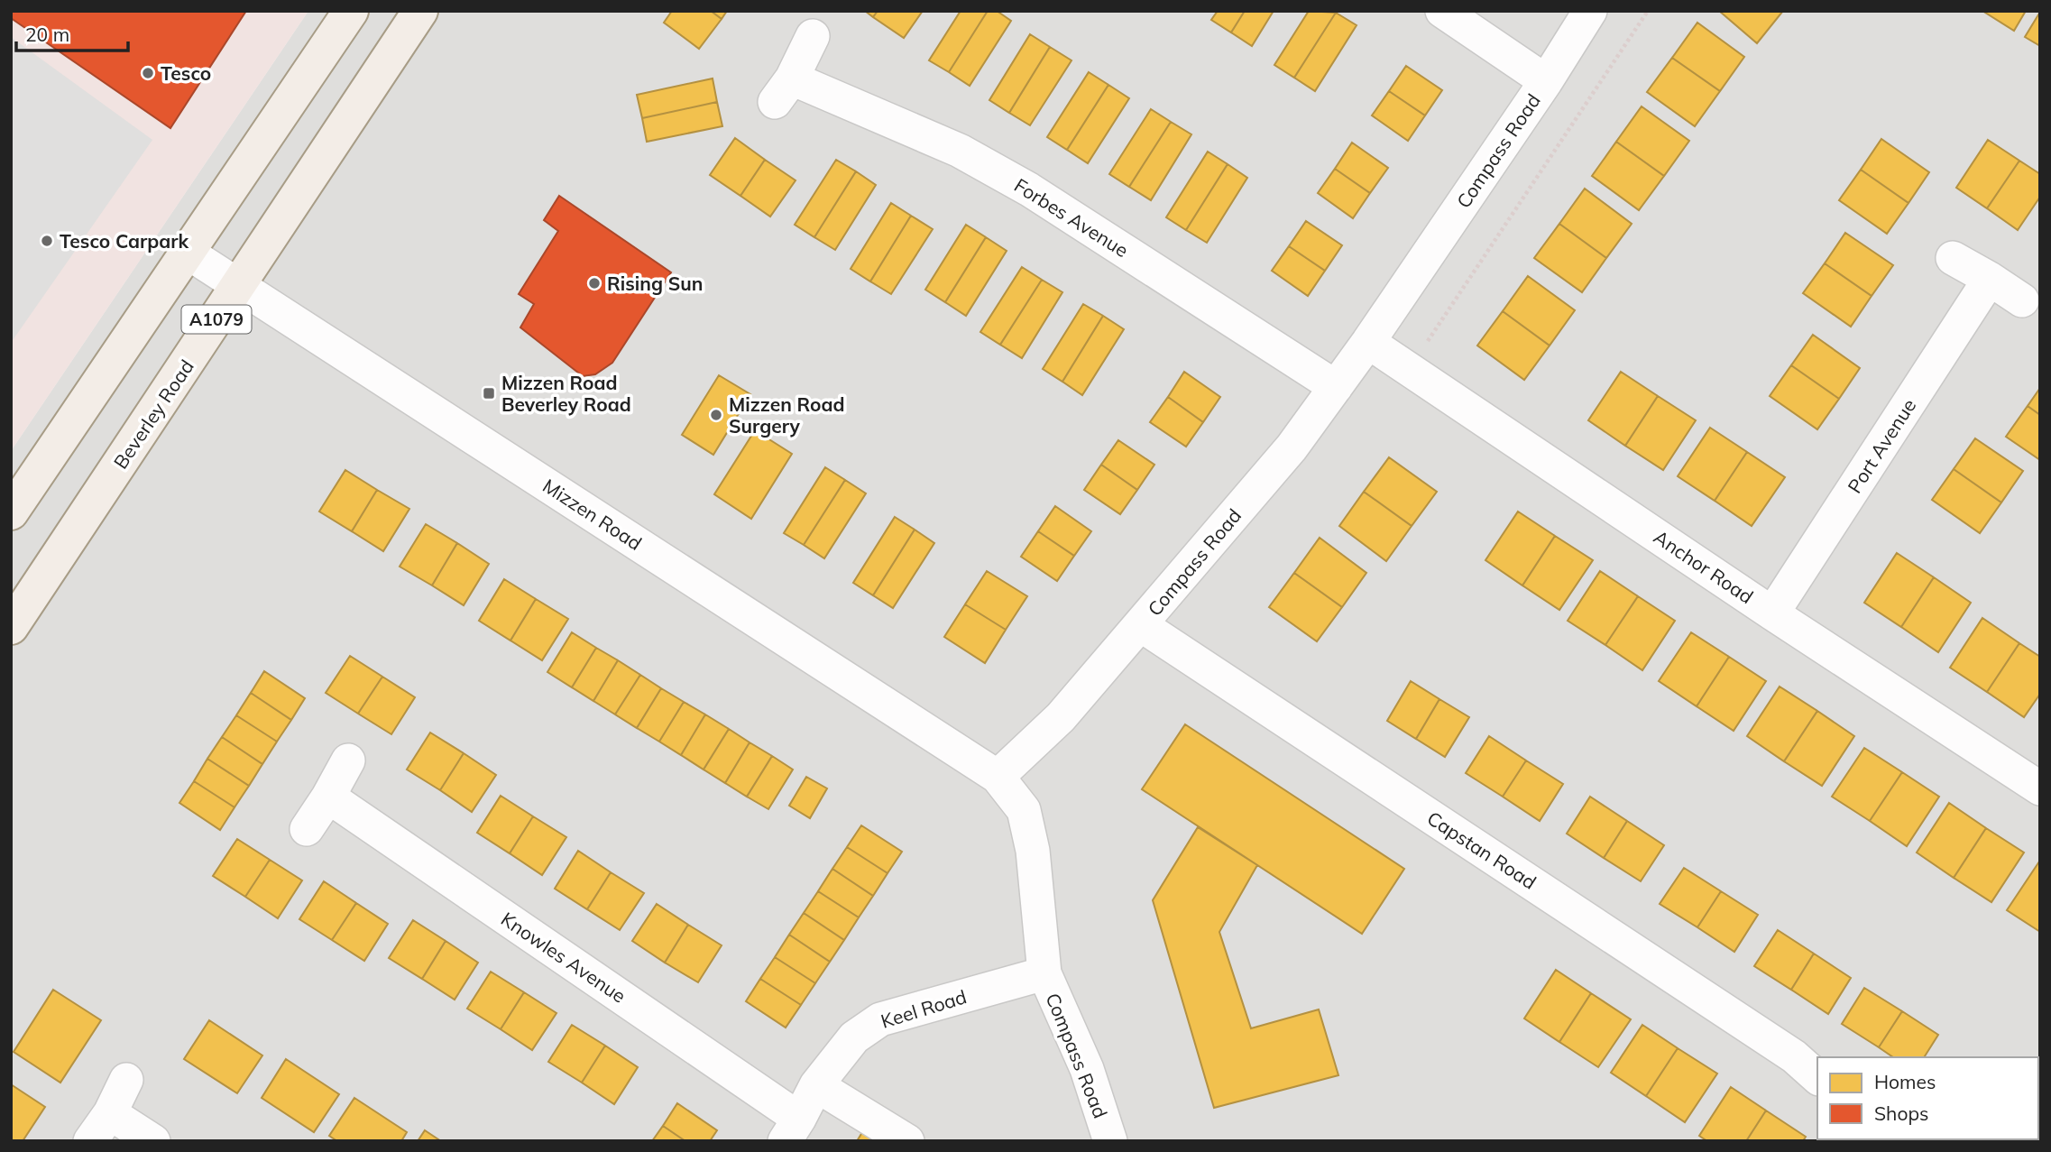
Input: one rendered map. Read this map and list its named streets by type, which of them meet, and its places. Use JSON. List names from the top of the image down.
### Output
{
  "streets": {
    "main road": ["A1079", "Beverley Road"],
    "street": [
      "Compass Road",
      "Forbes Avenue",
      "Port Avenue",
      "Mizzen Road",
      "Anchor Road",
      "Capstan Road",
      "Knowles Avenue",
      "Keel Road"
    ]
  },
  "crossings": [
    ["Compass Road", "Forbes Avenue"],
    ["Compass Road", "Mizzen Road"],
    ["Compass Road", "Anchor Road"],
    ["Compass Road", "Capstan Road"],
    ["Compass Road", "Keel Road"],
    ["A1079", "Mizzen Road"],
    ["Beverley Road", "Mizzen Road"],
    ["Port Avenue", "Anchor Road"],
    ["Knowles Avenue", "Keel Road"]
  ],
  "places": {
    "other": [
      "Tesco",
      "Tesco Carpark",
      "Rising Sun",
      "Mizzen Road Surgery"
    ],
    "transit": ["Mizzen Road Beverley Road"]
  },
  "legend": ["Homes", "Shops"],
  "scale_bar": "20 m"
}
